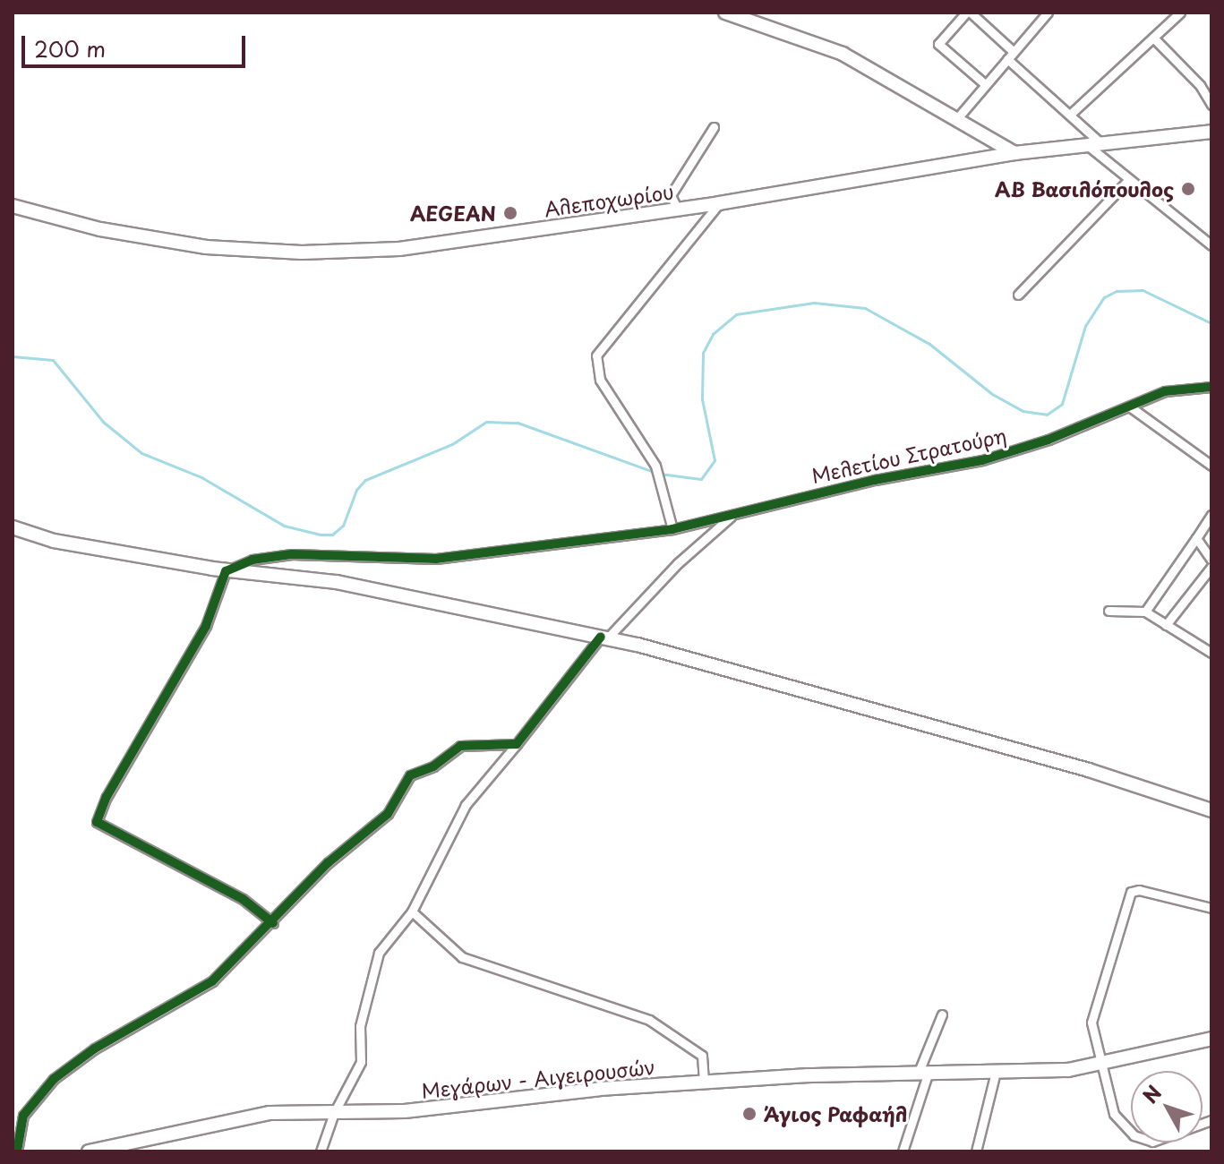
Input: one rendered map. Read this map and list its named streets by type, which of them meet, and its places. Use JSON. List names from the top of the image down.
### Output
{
  "streets": {
    "main road": ["Αλεποχωρίου", "Μεγάρων - Αιγειρουσών"],
    "street": ["Μελετίου Στρατούρη"]
  },
  "places": ["ΑΒ Βασιλόπουλος", "AEGEAN", "Άγιος Ραφαήλ"],
  "scale_bar": "200 m",
  "north": "top left"
}
